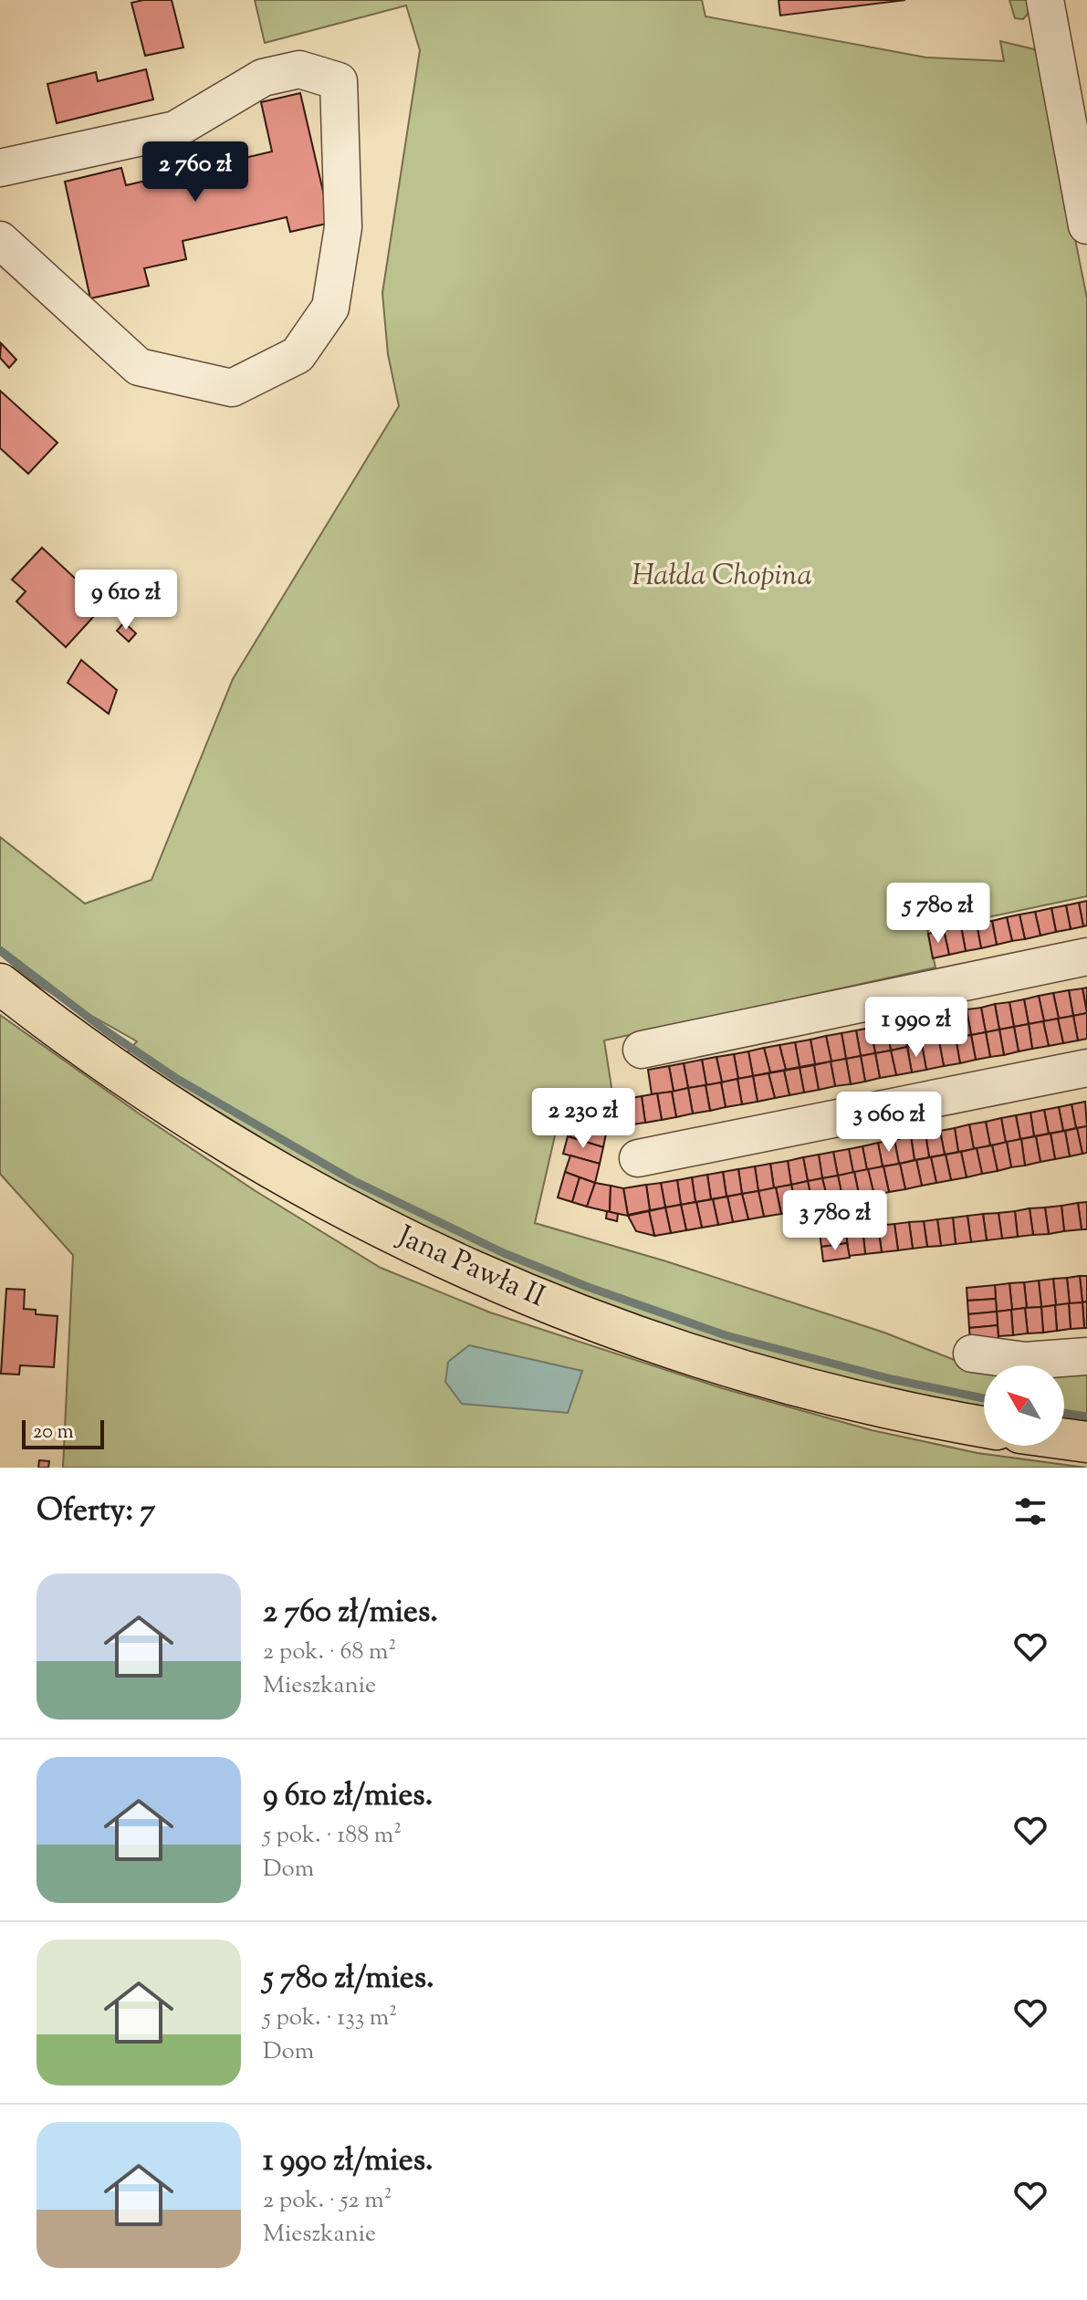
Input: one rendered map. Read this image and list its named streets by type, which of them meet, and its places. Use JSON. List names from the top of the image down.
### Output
{
  "streets": {
    "main road": ["Jana Pawła II"]
  },
  "parks": ["Hałda Chopina"],
  "scale_bar": "20 m",
  "north": "top left",
  "page": {
    "price": [
      "2 760 zł",
      "9 610 zł",
      "5 780 zł",
      "1 990 zł",
      "2 230 zł",
      "3 060 zł",
      "3 780 zł"
    ],
    "scale": "20 m",
    "heading": "Oferty: 7",
    "list": [
      {
        "name": "2 760 zł/mies.",
        "note": "2 pok. · 68 m² · Mieszkanie"
      },
      {
        "name": "9 610 zł/mies.",
        "note": "5 pok. · 188 m² · Dom"
      },
      {
        "name": "5 780 zł/mies.",
        "note": "5 pok. · 133 m² · Dom"
      },
      {
        "name": "1 990 zł/mies.",
        "note": "2 pok. · 52 m² · Mieszkanie"
      }
    ]
  }
}
